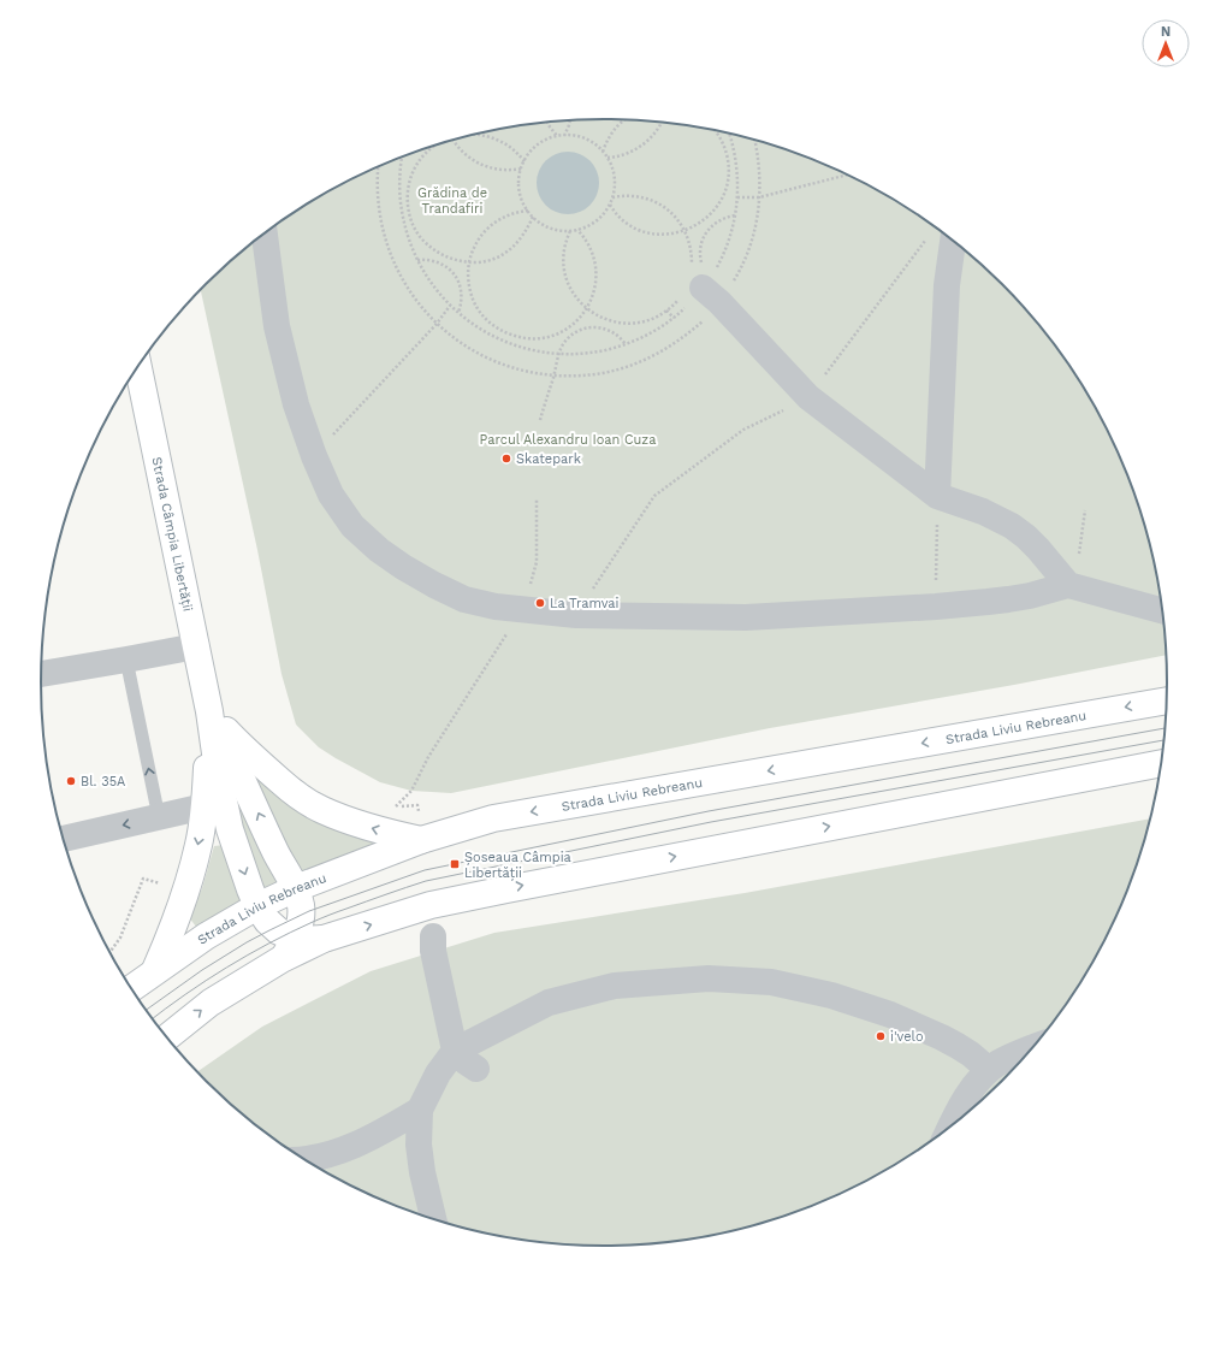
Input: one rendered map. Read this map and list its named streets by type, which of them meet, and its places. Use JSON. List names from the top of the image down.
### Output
{
  "streets": {
    "main road": ["Strada Câmpia Libertății", "Strada Liviu Rebreanu"]
  },
  "crossings": [
    ["Strada Câmpia Libertății", "Strada Liviu Rebreanu"]
  ],
  "parks": ["Grădina de Trandafiri", "Parcul Alexandru Ioan Cuza"],
  "places": {
    "other": [
      "Skatepark",
      "La Tramvai",
      "Bl. 35A",
      "i'velo"
    ],
    "transit": ["Șoseaua Câmpia Libertății"]
  },
  "north": "top"
}
